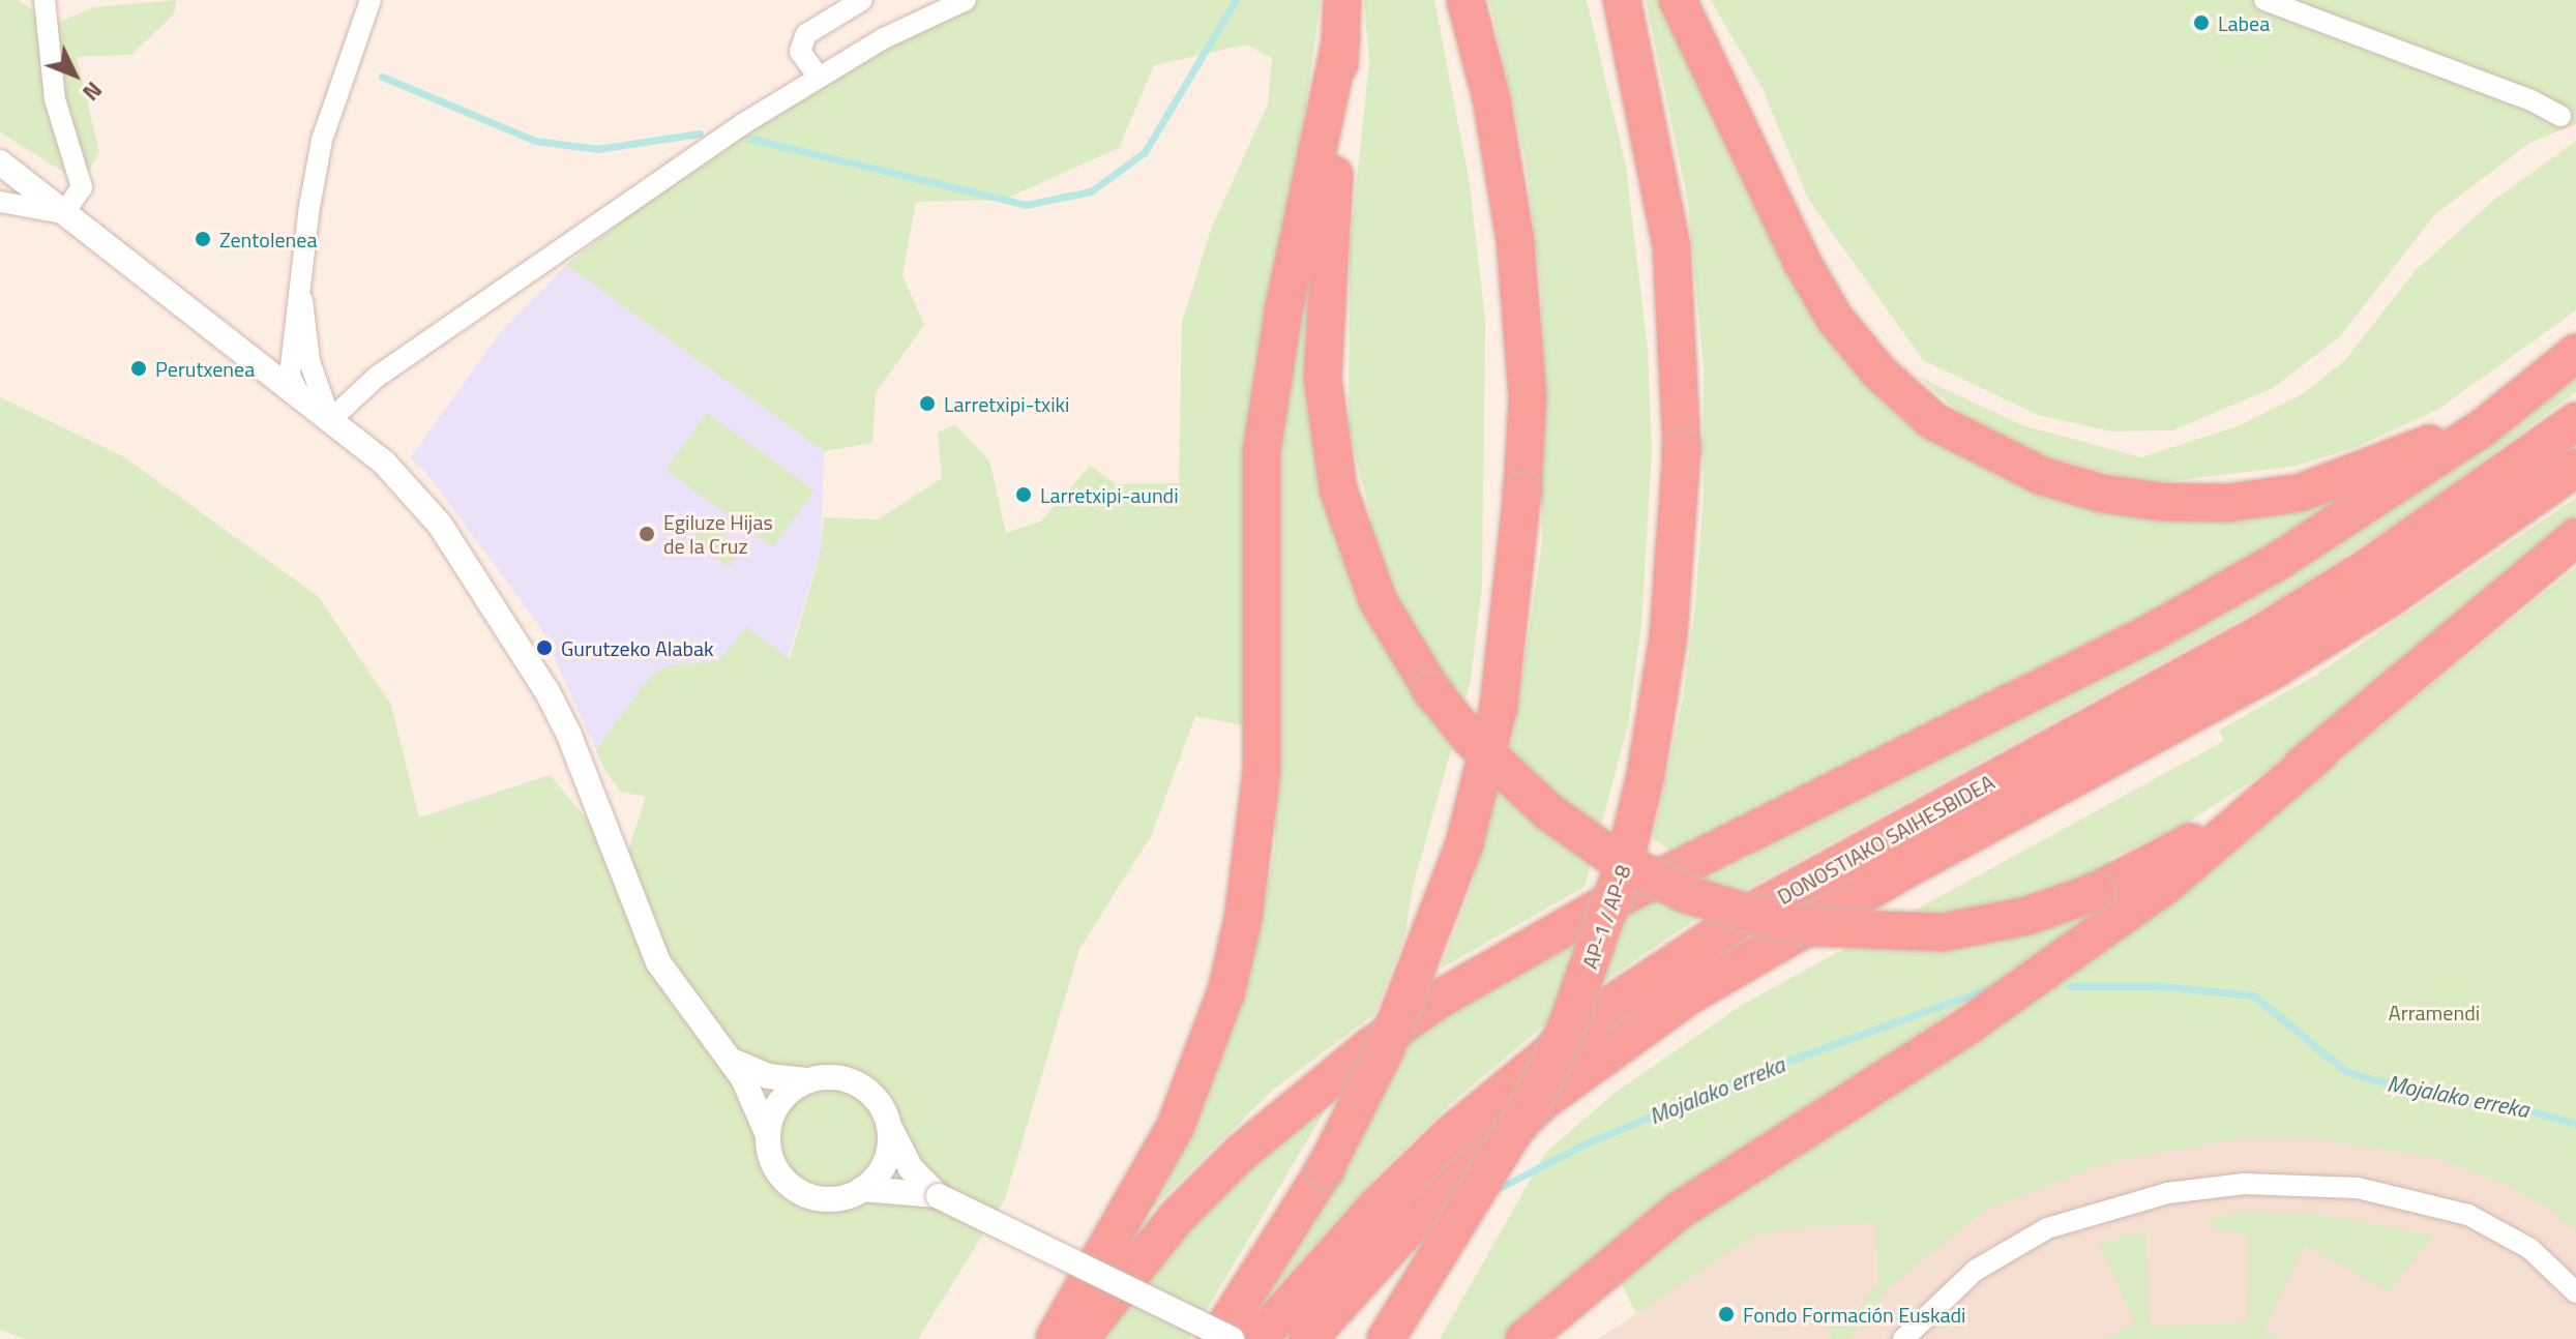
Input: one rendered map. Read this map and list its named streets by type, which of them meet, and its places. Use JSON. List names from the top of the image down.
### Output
{
  "streets": {
    "highway": ["DONOSTIAKO SAIHESBIDEA", "AP-1 / AP-8"]
  },
  "water": ["Mojalako erreka"],
  "parks": ["Arramendi"],
  "places": [
    "Labea",
    "Zentolenea",
    "Perutxenea",
    "Larretxipi-txiki",
    "Larretxipi-aundi",
    "Egiluze Hijas de la Cruz",
    "Gurutzeko Alabak",
    "Fondo Formación Euskadi"
  ],
  "north": "bottom right"
}
